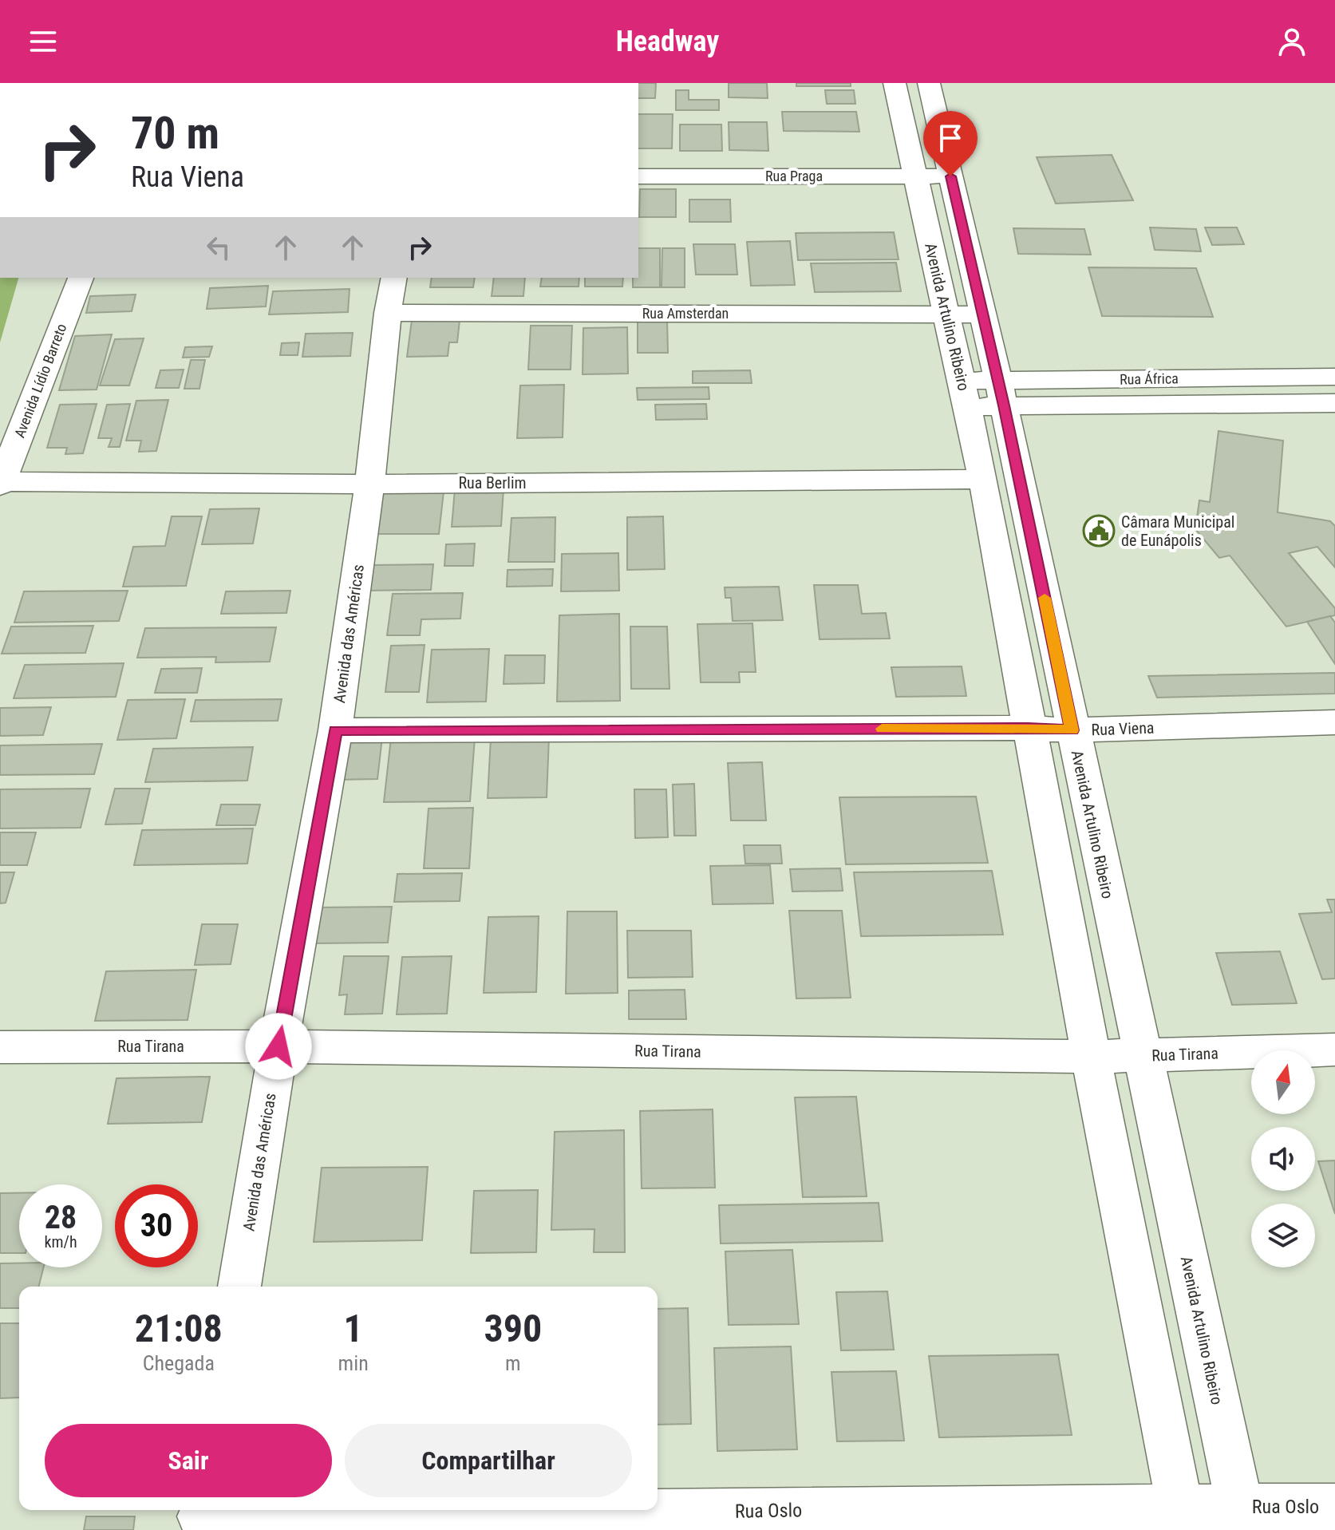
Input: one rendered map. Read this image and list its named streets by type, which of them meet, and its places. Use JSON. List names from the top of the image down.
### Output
{
  "streets": {
    "street": [
      "Rua Praga",
      "Rua Amsterdan",
      "Avenida Artulino Ribeiro",
      "Rua África",
      "Avenida Lídio Barreto",
      "Rua Berlim",
      "Avenida das Américas",
      "Rua Viena",
      "Rua Tirana",
      "Rua Oslo"
    ]
  },
  "crossings": [
    ["Rua Praga", "Avenida Artulino Ribeiro"],
    ["Rua Amsterdan", "Avenida Artulino Ribeiro"],
    ["Rua Amsterdan", "Avenida das Américas"],
    ["Avenida Artulino Ribeiro", "Rua África"],
    ["Avenida Artulino Ribeiro", "Rua Berlim"],
    ["Avenida Artulino Ribeiro", "Rua Viena"],
    ["Avenida Artulino Ribeiro", "Rua Tirana"],
    ["Avenida Artulino Ribeiro", "Rua Oslo"],
    ["Avenida Lídio Barreto", "Rua Berlim"],
    ["Rua Berlim", "Avenida das Américas"],
    ["Avenida das Américas", "Rua Viena"],
    ["Avenida das Américas", "Rua Tirana"]
  ],
  "places": {
    "public building": ["Câmara Municipal de Eunápolis"]
  },
  "north": "top",
  "page": {
    "header": "Headway",
    "turn": ["70 m", "Rua Viena"],
    "speed": "28 km/h",
    "limit": "30",
    "eta": [
      "21:08",
      "Chegada",
      "1",
      "min",
      "390",
      "m"
    ],
    "buttons": ["Sair", "Compartilhar"]
  }
}
